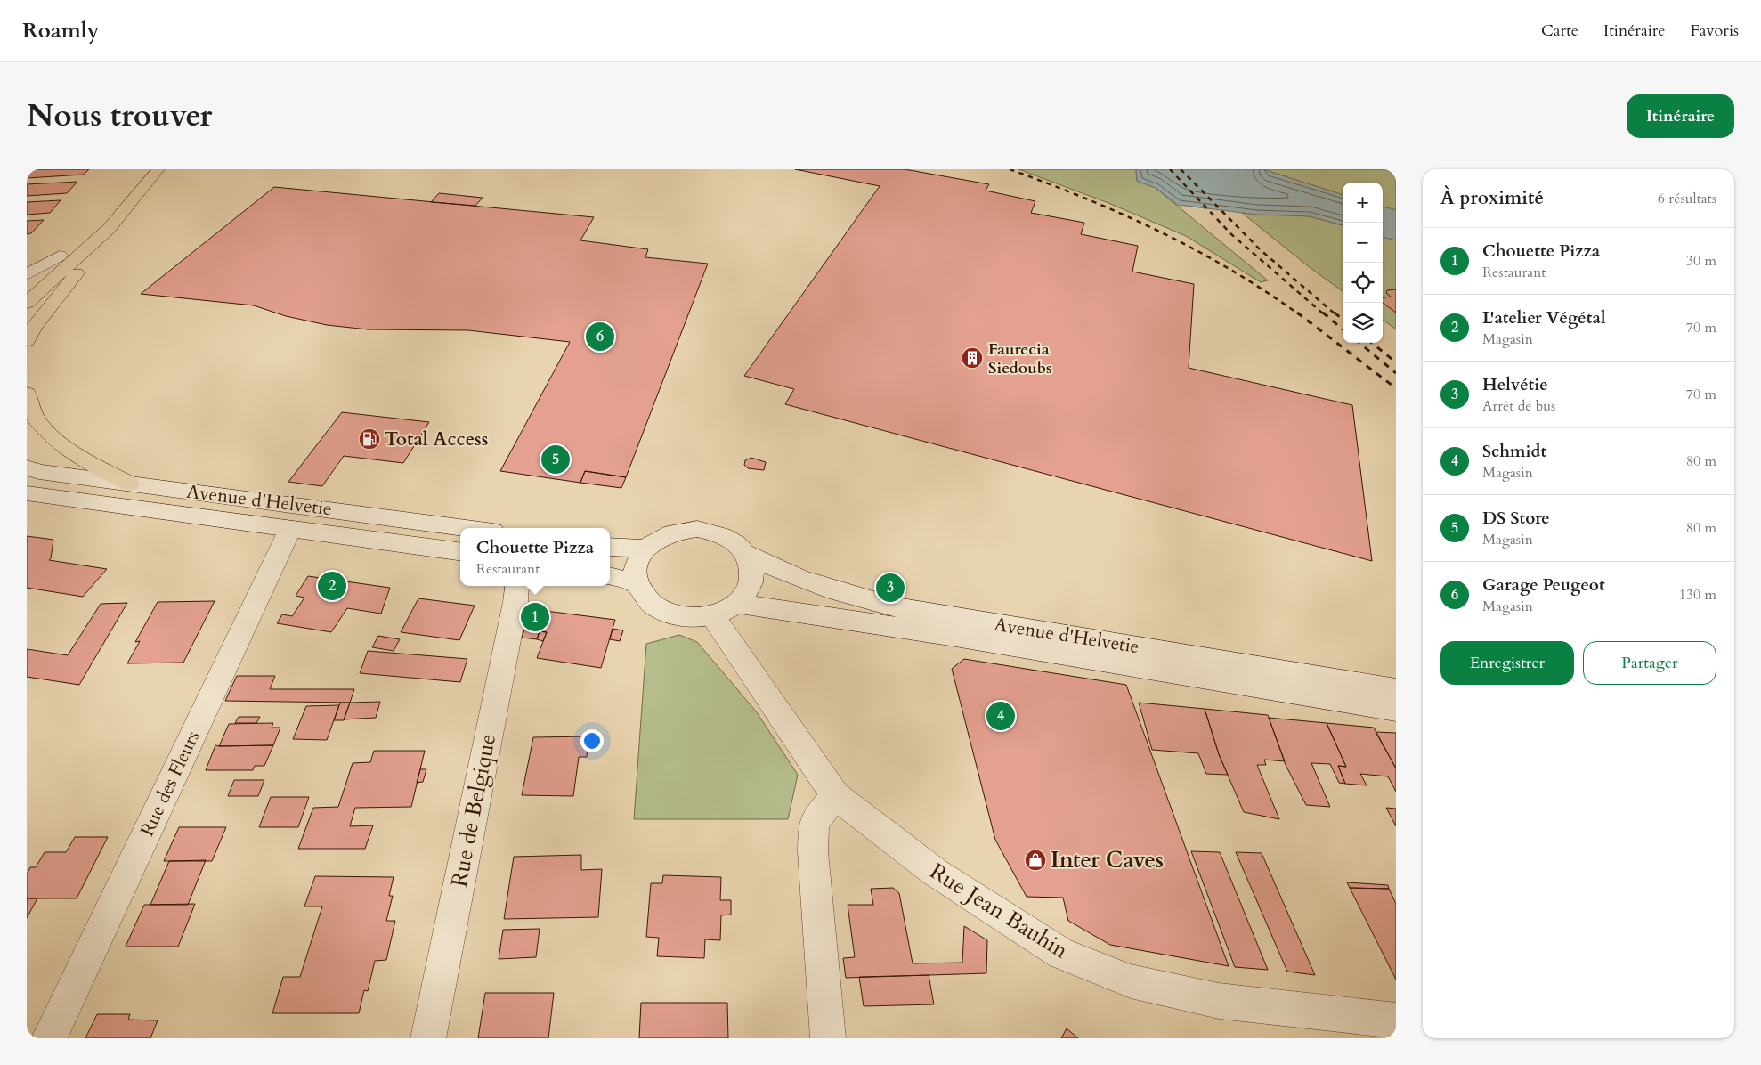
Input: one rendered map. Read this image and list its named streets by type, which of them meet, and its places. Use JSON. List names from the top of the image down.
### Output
{
  "streets": {
    "main road": [
      "Avenue d'Helvetie",
      "Rue des Fleurs",
      "Rue de Belgique",
      "Rue Jean Bauhin"
    ]
  },
  "crossings": [
    ["Avenue d'Helvetie", "Rue des Fleurs"],
    ["Avenue d'Helvetie", "Rue Jean Bauhin"]
  ],
  "places": {
    "building": ["Faurecia Siedoubs"],
    "fuel station": ["Total Access"],
    "shop": ["Inter Caves"]
  },
  "page": {
    "header": "Roamly",
    "nav": ["Carte", "Itinéraire", "Favoris"],
    "title": "Nous trouver",
    "buttons": [
      "Itinéraire",
      ["Enregistrer", "Partager"]
    ],
    "heading": ["À proximité", "6 résultats"],
    "map_buttons": ["+", "−"],
    "list": [
      {
        "mark": "1",
        "name": "Chouette Pizza",
        "note": "Restaurant",
        "value": "30 m"
      },
      {
        "mark": "2",
        "name": "L'atelier Végétal",
        "note": "Magasin",
        "value": "70 m"
      },
      {
        "mark": "3",
        "name": "Helvétie",
        "note": "Arrêt de bus",
        "value": "70 m"
      },
      {
        "mark": "4",
        "name": "Schmidt",
        "note": "Magasin",
        "value": "80 m"
      },
      {
        "mark": "5",
        "name": "DS Store",
        "note": "Magasin",
        "value": "80 m"
      },
      {
        "mark": "6",
        "name": "Garage Peugeot",
        "note": "Magasin",
        "value": "130 m"
      }
    ],
    "pins": [
      "6",
      "5",
      "2",
      "3",
      "1",
      "4"
    ],
    "popup": ["Chouette Pizza", "Restaurant"]
  }
}
